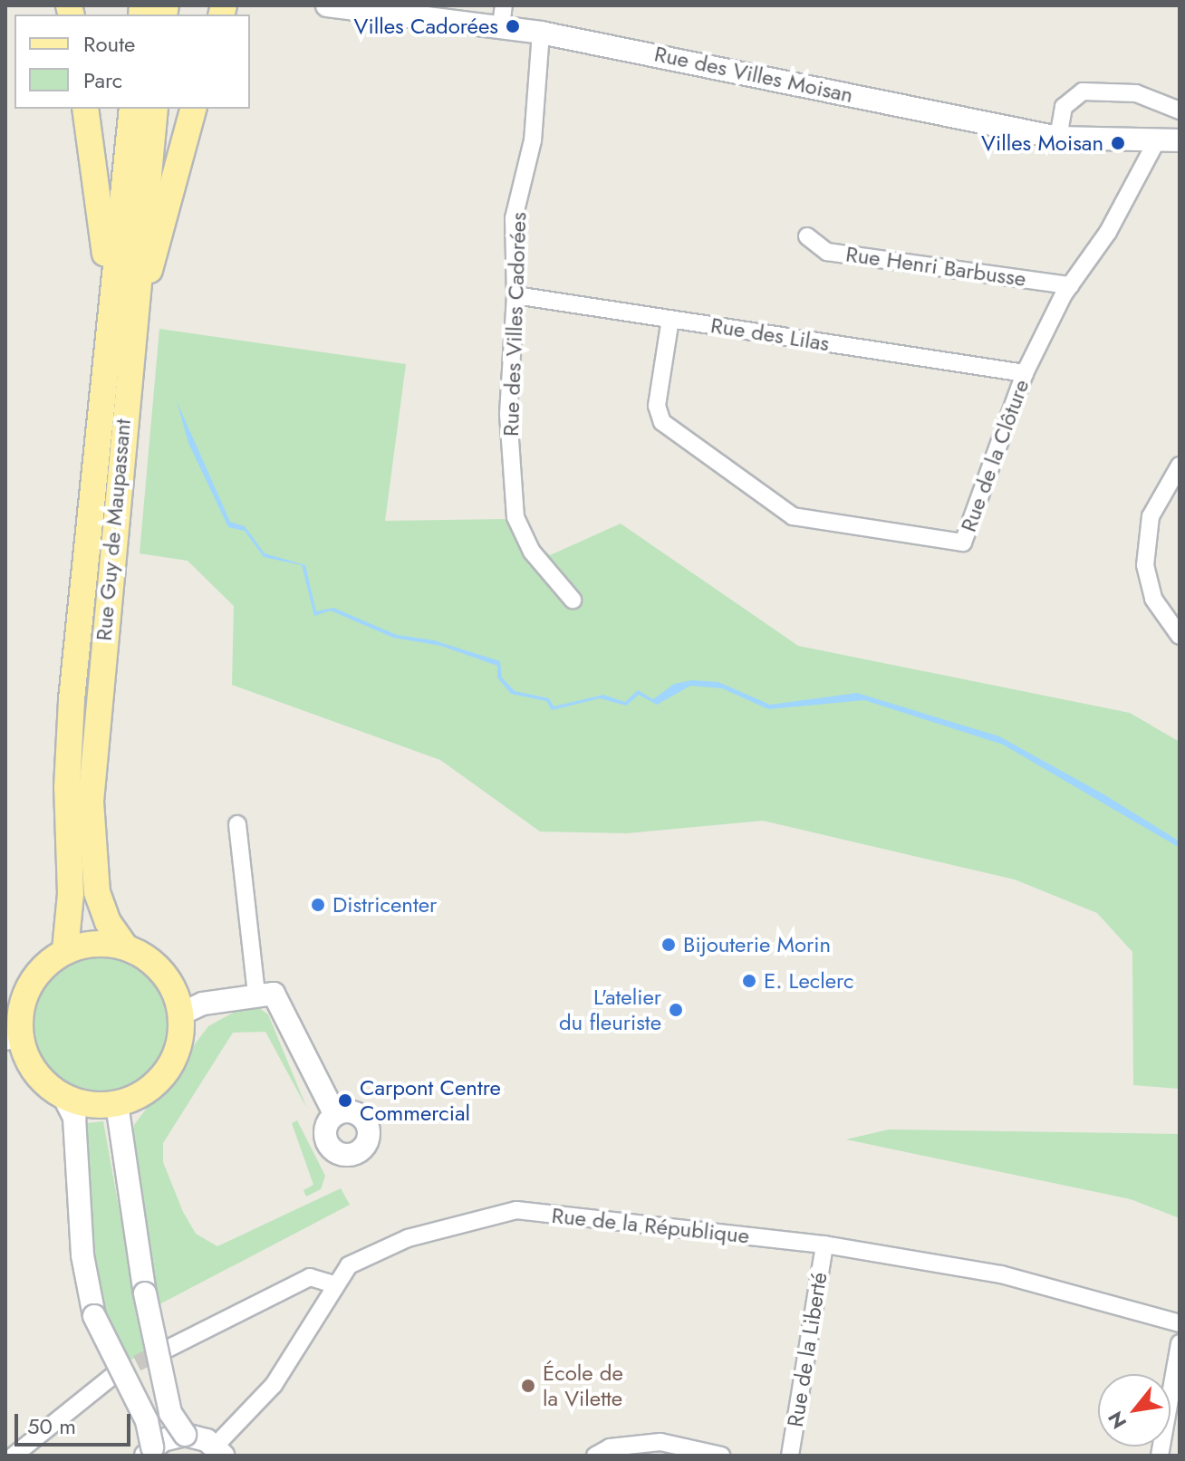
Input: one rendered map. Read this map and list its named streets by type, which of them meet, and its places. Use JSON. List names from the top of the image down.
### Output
{
  "streets": {
    "main road": ["Rue des Villes Moisan", "Rue Guy de Maupassant"],
    "street": [
      "Rue Henri Barbusse",
      "Rue des Villes Cadorées",
      "Rue des Lilas",
      "Rue de la Clôture",
      "Rue de la République",
      "Rue de la Liberté"
    ]
  },
  "crossings": [
    ["Rue des Villes Moisan", "Rue des Villes Cadorées"],
    ["Rue des Villes Moisan", "Rue de la Clôture"],
    ["Rue Henri Barbusse", "Rue de la Clôture"],
    ["Rue des Villes Cadorées", "Rue des Lilas"],
    ["Rue des Lilas", "Rue de la Clôture"],
    ["Rue de la République", "Rue de la Liberté"]
  ],
  "places": [
    "Villes Cadorées",
    "Villes Moisan",
    "Districenter",
    "Bijouterie Morin",
    "E. Leclerc",
    "L'atelier du fleuriste",
    "Carpont Centre Commercial",
    "École de la Vilette"
  ],
  "legend": ["Route", "Parc"],
  "scale_bar": "50 m",
  "north": "bottom left"
}
